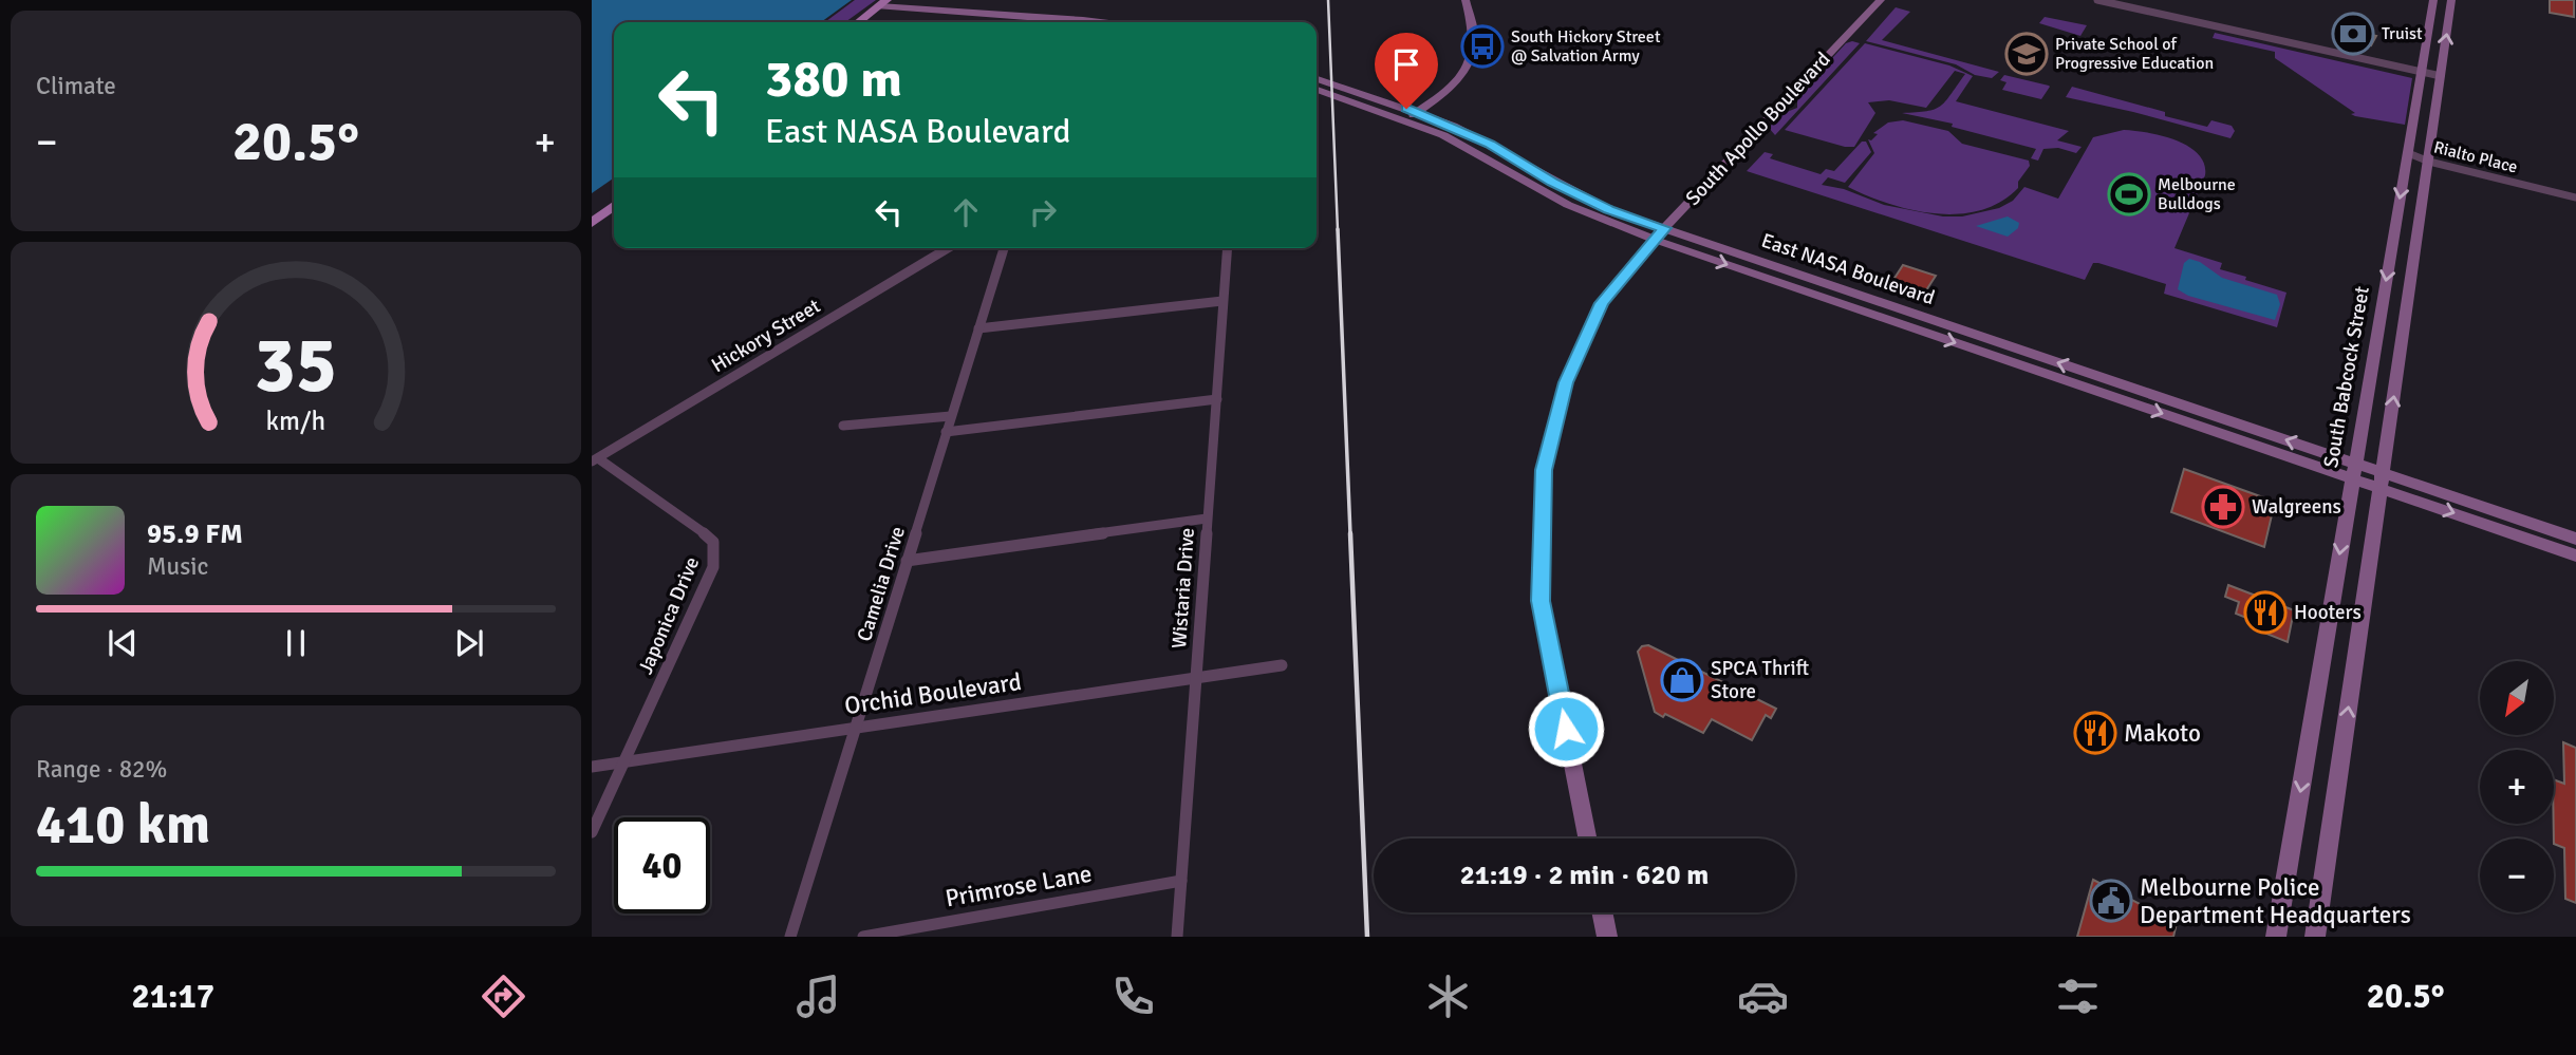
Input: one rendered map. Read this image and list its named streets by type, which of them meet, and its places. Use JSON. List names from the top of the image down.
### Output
{
  "streets": {
    "main road": ["South Apollo Boulevard", "East NASA Boulevard", "South Babcock Street"],
    "street": [
      "Rialto Place",
      "Hickory Street",
      "Camelia Drive",
      "Wistaria Drive",
      "Japonica Drive",
      "Orchid Boulevard",
      "Primrose Lane"
    ]
  },
  "crossings": [
    ["South Apollo Boulevard", "East NASA Boulevard"],
    ["Rialto Place", "South Babcock Street"],
    ["East NASA Boulevard", "South Babcock Street"],
    ["Hickory Street", "Japonica Drive"],
    ["Camelia Drive", "Orchid Boulevard"],
    ["Wistaria Drive", "Orchid Boulevard"],
    ["Wistaria Drive", "Primrose Lane"],
    ["Japonica Drive", "Orchid Boulevard"]
  ],
  "places": {
    "bank": ["Truist"],
    "bus stop": ["South Hickory Street @ Salvation Army"],
    "school or university": ["Private School of Progressive Education"],
    "sports": ["Melbourne Bulldogs"],
    "pharmacy": ["Walgreens"],
    "restaurant": ["Hooters", "Makoto"],
    "shop": ["SPCA Thrift Store"],
    "public building": ["Melbourne Police Department Headquarters"]
  },
  "north": "bottom left",
  "page": {
    "tile": [
      "Climate",
      ["Range · 82%", "410 km"]
    ],
    "turn": ["380 m", "East NASA Boulevard"],
    "heat": ["−", "20.5°", "+"],
    "song": ["95.9 FM", "Music"],
    "map_buttons": ["+", "−"],
    "limit": "40",
    "trip": "21:19 · 2 min · 620 m",
    "tabs": ["21:17", "20.5°"],
    "gauge": ["35", "km/h"]
  }
}
